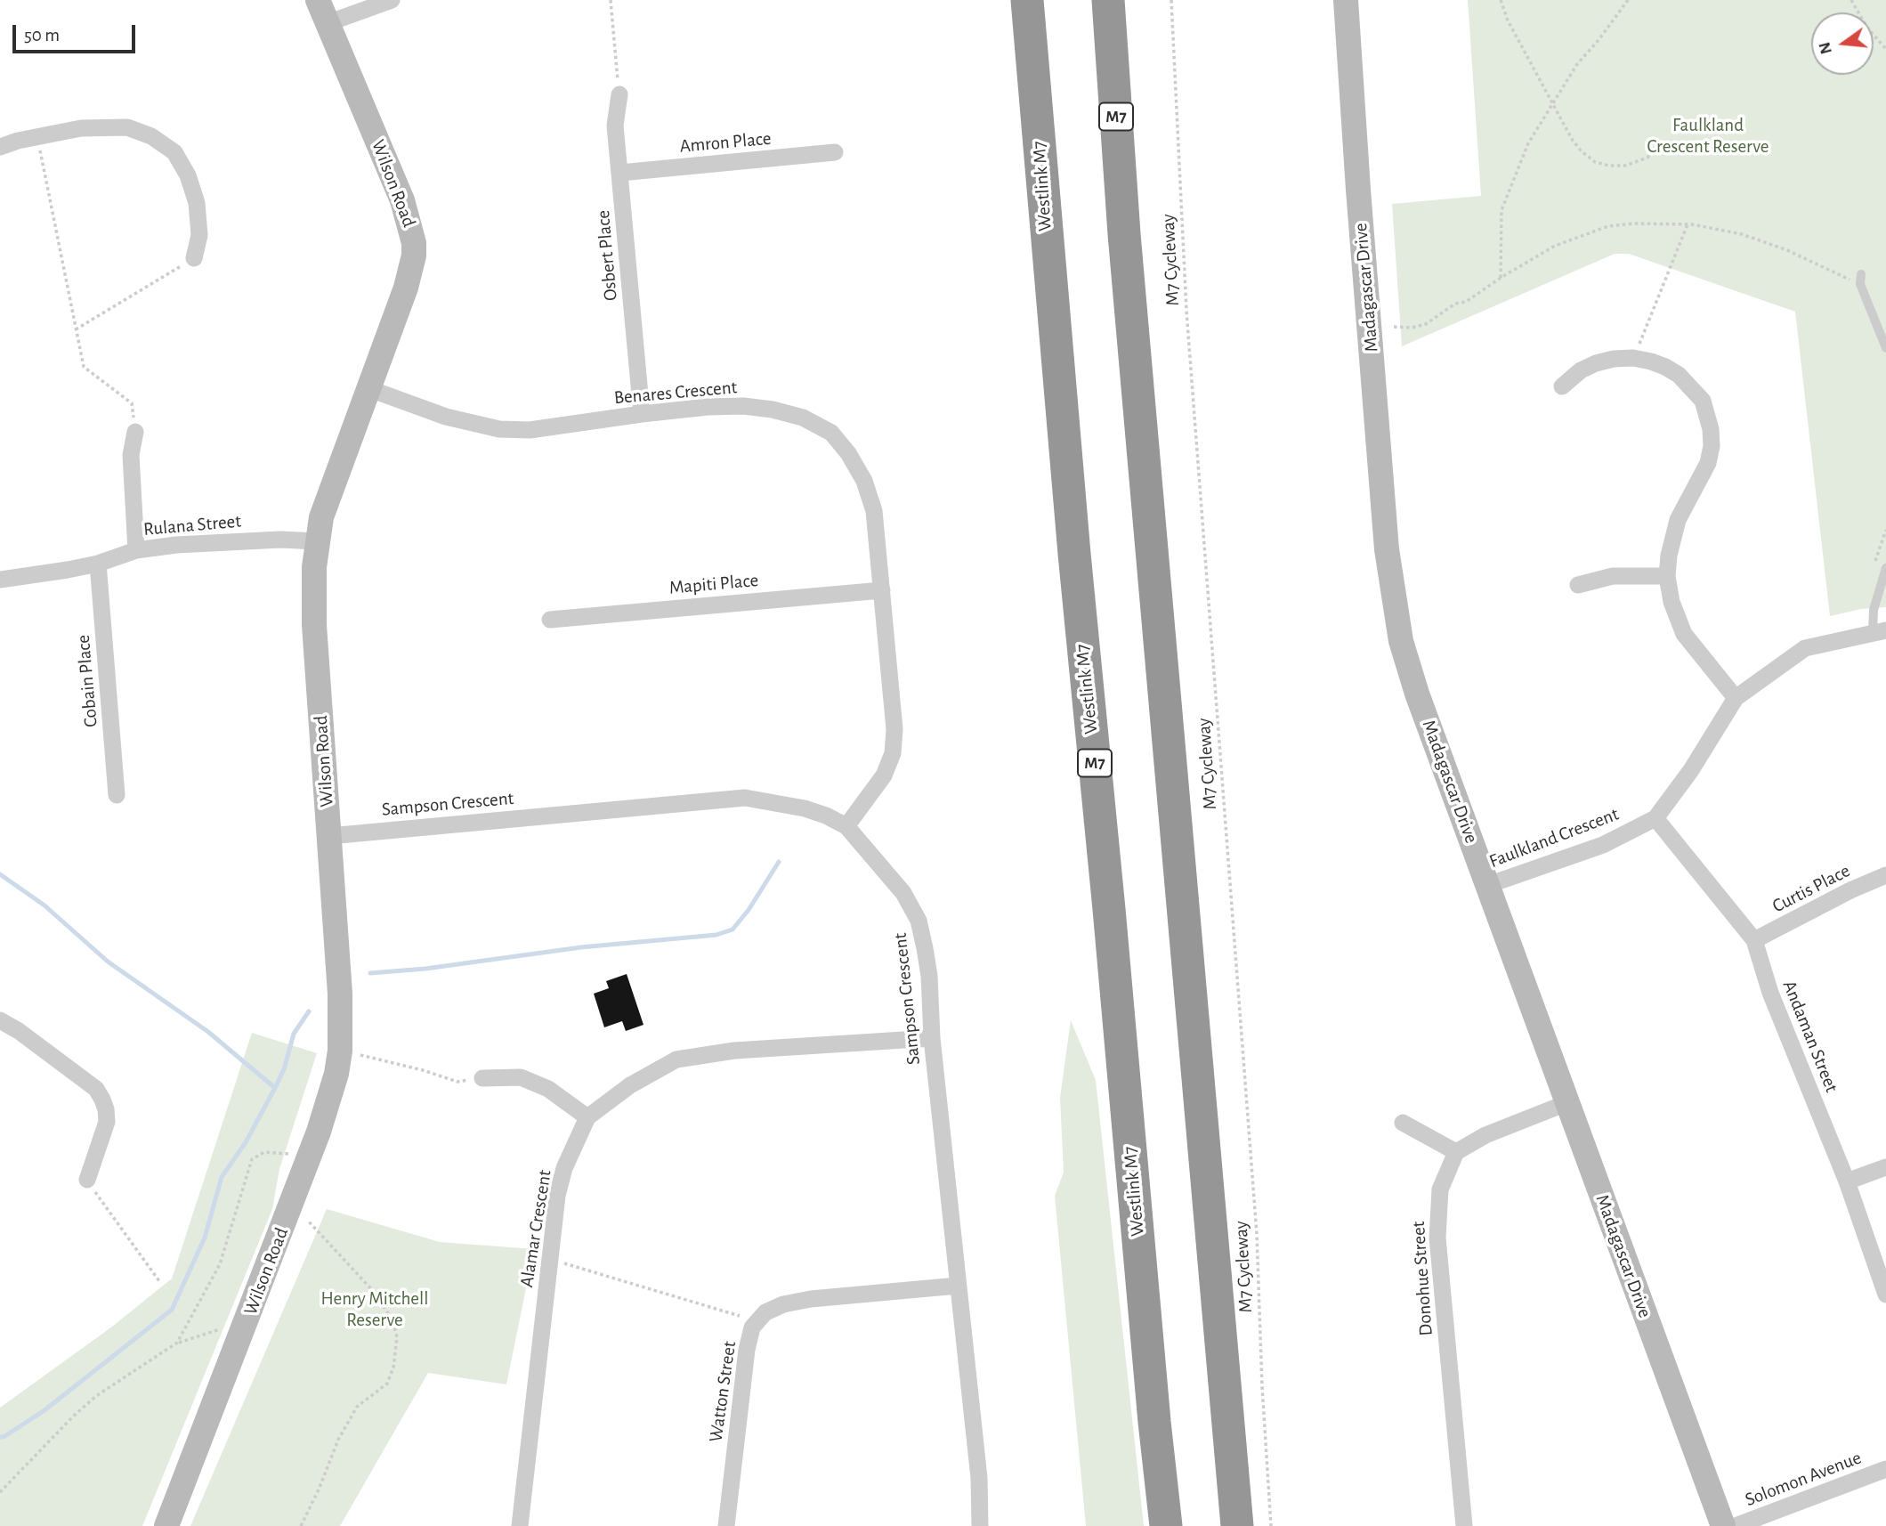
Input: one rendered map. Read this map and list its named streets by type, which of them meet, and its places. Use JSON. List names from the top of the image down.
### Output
{
  "streets": {
    "highway": ["M7", "Westlink M7"],
    "street": [
      "Amron Place",
      "Wilson Road",
      "Osbert Place",
      "Madagascar Drive",
      "Benares Crescent",
      "Rulana Street",
      "Mapiti Place",
      "Cobain Place",
      "Sampson Crescent",
      "Faulkland Crescent",
      "Curtis Place",
      "Andaman Street",
      "Alamar Crescent",
      "Donohue Street",
      "Watton Street",
      "Solomon Avenue"
    ],
    "path": ["M7 Cycleway"]
  },
  "crossings": [
    ["Amron Place", "Osbert Place"],
    ["Wilson Road", "Benares Crescent"],
    ["Wilson Road", "Rulana Street"],
    ["Wilson Road", "Sampson Crescent"],
    ["Osbert Place", "Benares Crescent"],
    ["Madagascar Drive", "Faulkland Crescent"],
    ["Benares Crescent", "Mapiti Place"],
    ["Benares Crescent", "Sampson Crescent"],
    ["Rulana Street", "Cobain Place"],
    ["Sampson Crescent", "Alamar Crescent"],
    ["Sampson Crescent", "Watton Street"],
    ["Faulkland Crescent", "Andaman Street"],
    ["Curtis Place", "Andaman Street"]
  ],
  "parks": ["Faulkland Crescent Reserve", "Henry Mitchell Reserve"],
  "scale_bar": "50 m",
  "north": "left"
}
